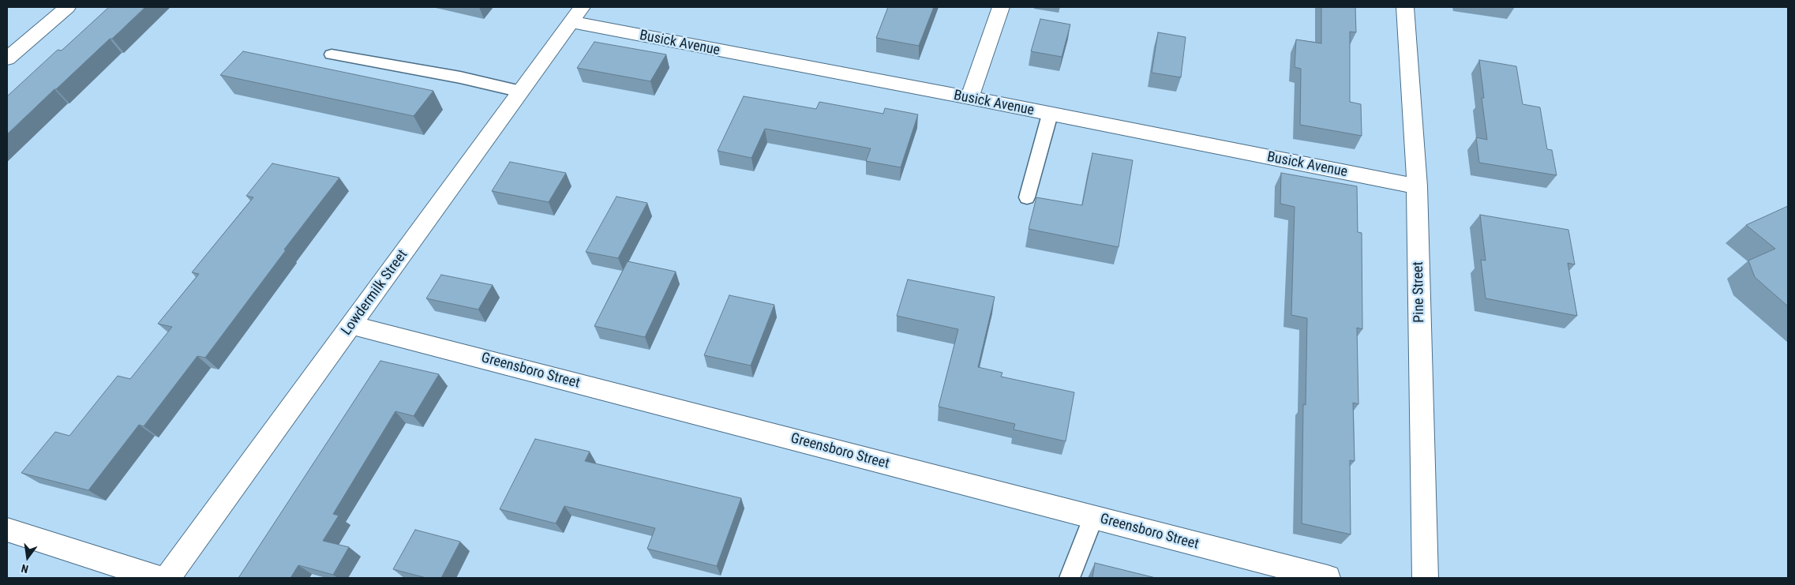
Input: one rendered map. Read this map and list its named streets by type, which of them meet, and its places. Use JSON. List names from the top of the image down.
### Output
{
  "streets": {
    "street": [
      "Busick Avenue",
      "Pine Street",
      "Lowdermilk Street",
      "Greensboro Street"
    ]
  },
  "crossings": [
    ["Busick Avenue", "Pine Street"],
    ["Busick Avenue", "Lowdermilk Street"],
    ["Lowdermilk Street", "Greensboro Street"]
  ],
  "north": "bottom"
}
